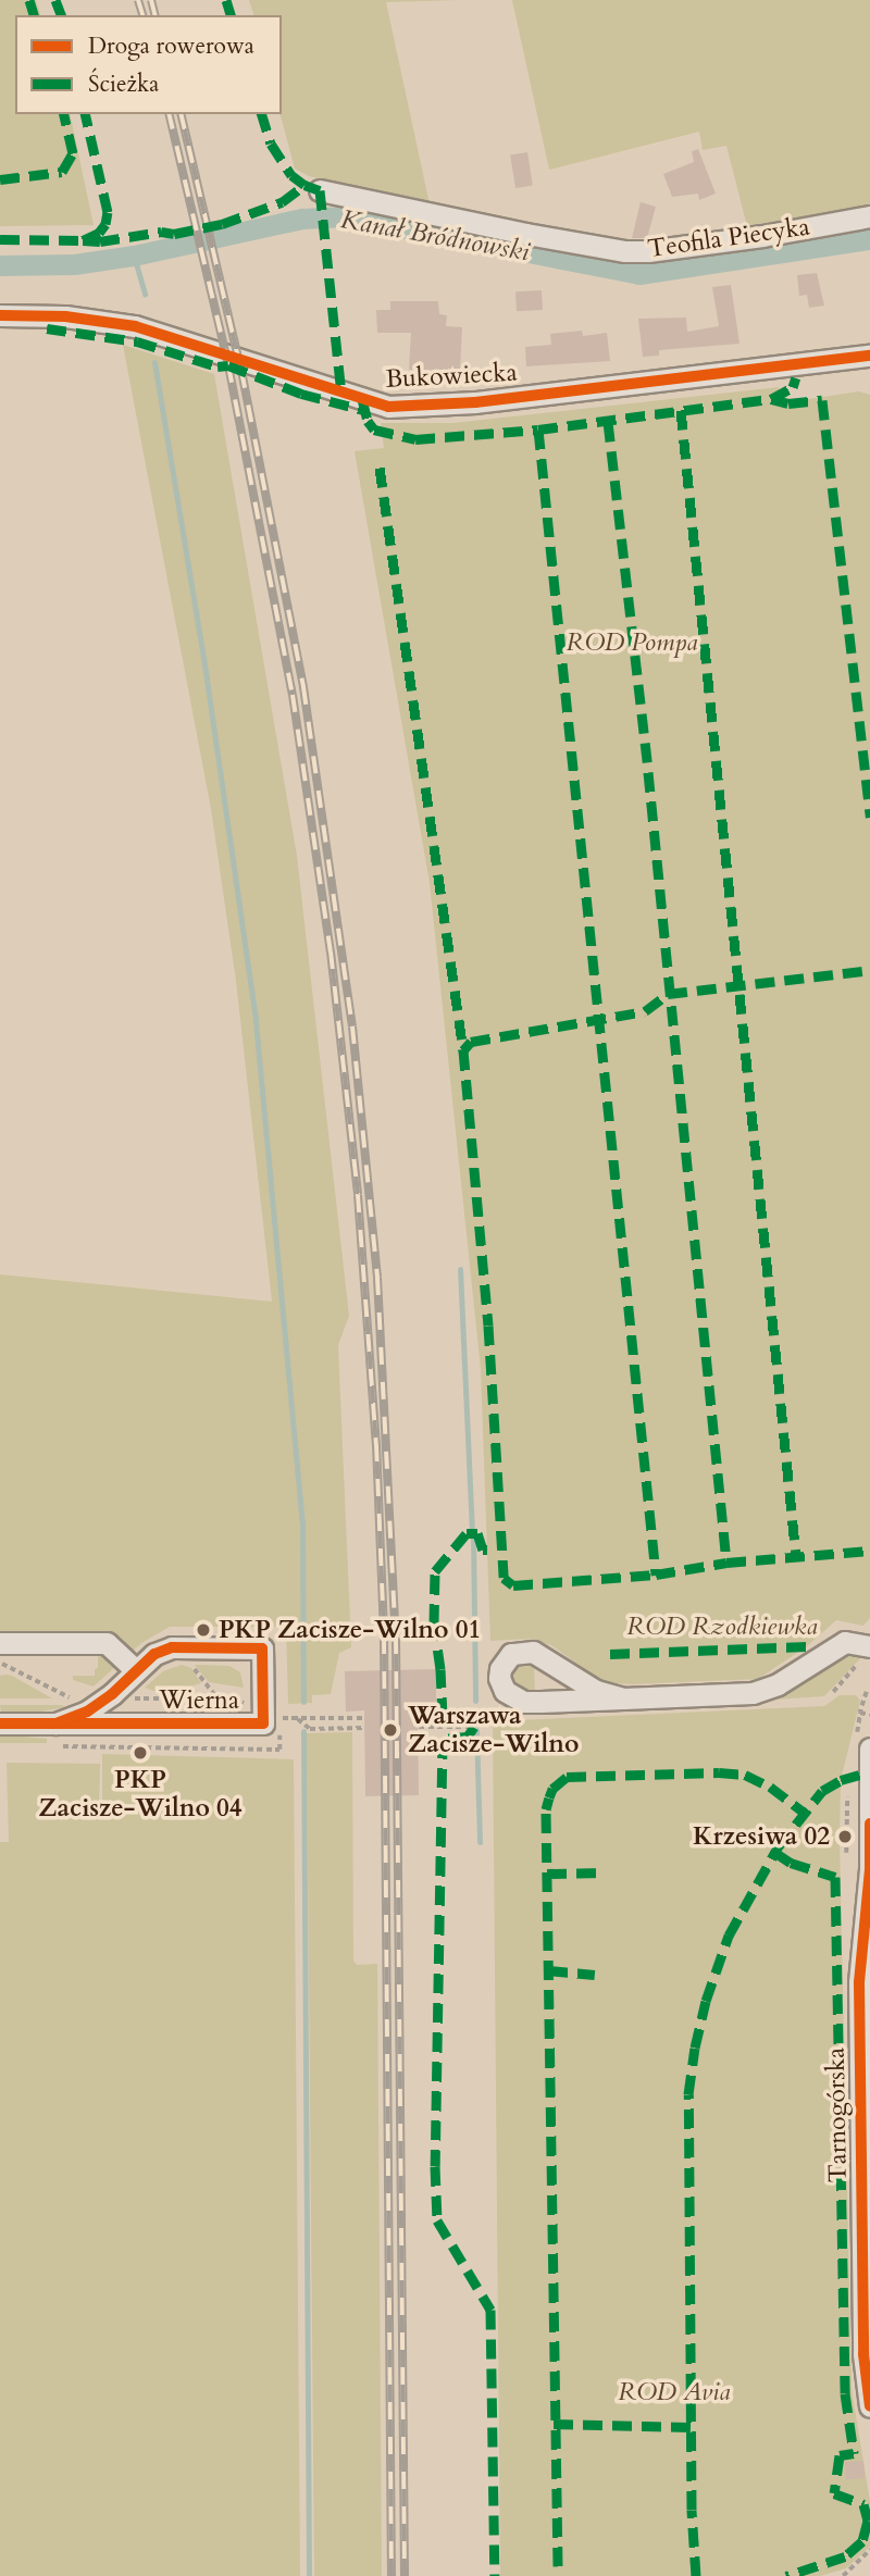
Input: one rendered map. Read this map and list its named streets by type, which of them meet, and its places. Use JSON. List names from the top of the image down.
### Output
{
  "streets": {
    "street": [
      "Teofila Piecyka",
      "Bukowiecka",
      "Wierna",
      "Tarnogórska"
    ]
  },
  "water": ["Kanał Bródnowski"],
  "parks": ["ROD Pompa", "ROD Rzodkiewka", "ROD Avia"],
  "places": [
    "PKP Zacisze-Wilno 01",
    "Warszawa Zacisze-Wilno",
    "PKP Zacisze-Wilno 04",
    "Krzesiwa 02"
  ],
  "legend": ["Droga rowerowa", "Ścieżka"]
}
